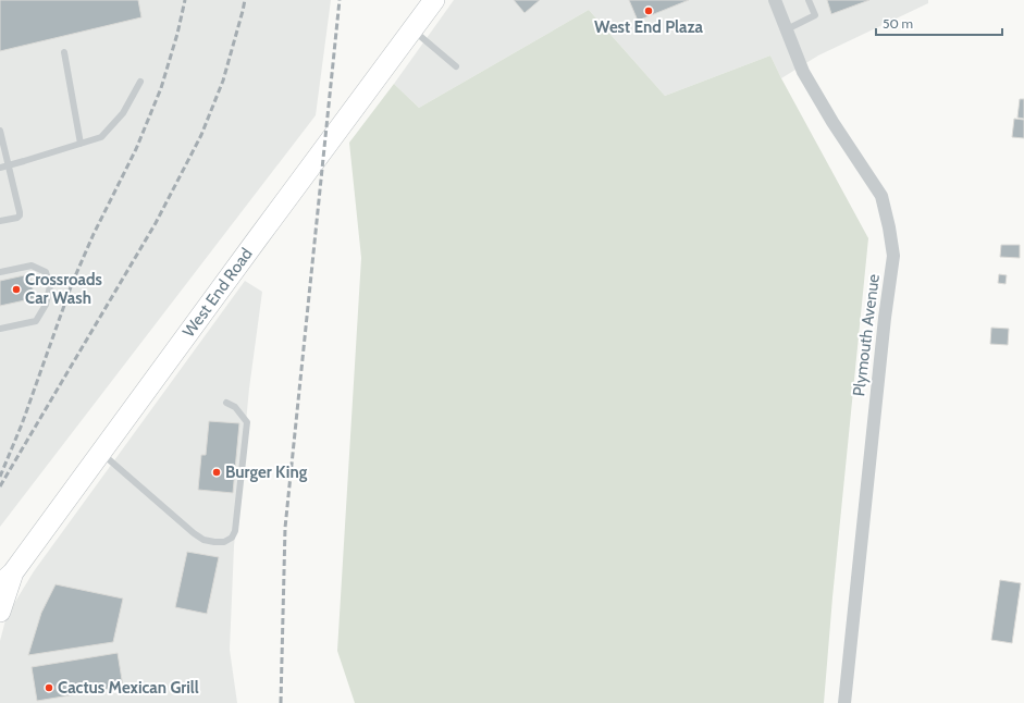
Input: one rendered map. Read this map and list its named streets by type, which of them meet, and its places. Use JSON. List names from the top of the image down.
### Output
{
  "streets": {
    "main road": ["West End Road"],
    "street": ["Plymouth Avenue"]
  },
  "places": [
    "West End Plaza",
    "Crossroads Car Wash",
    "Burger King",
    "Cactus Mexican Grill"
  ],
  "scale_bar": "50 m"
}
